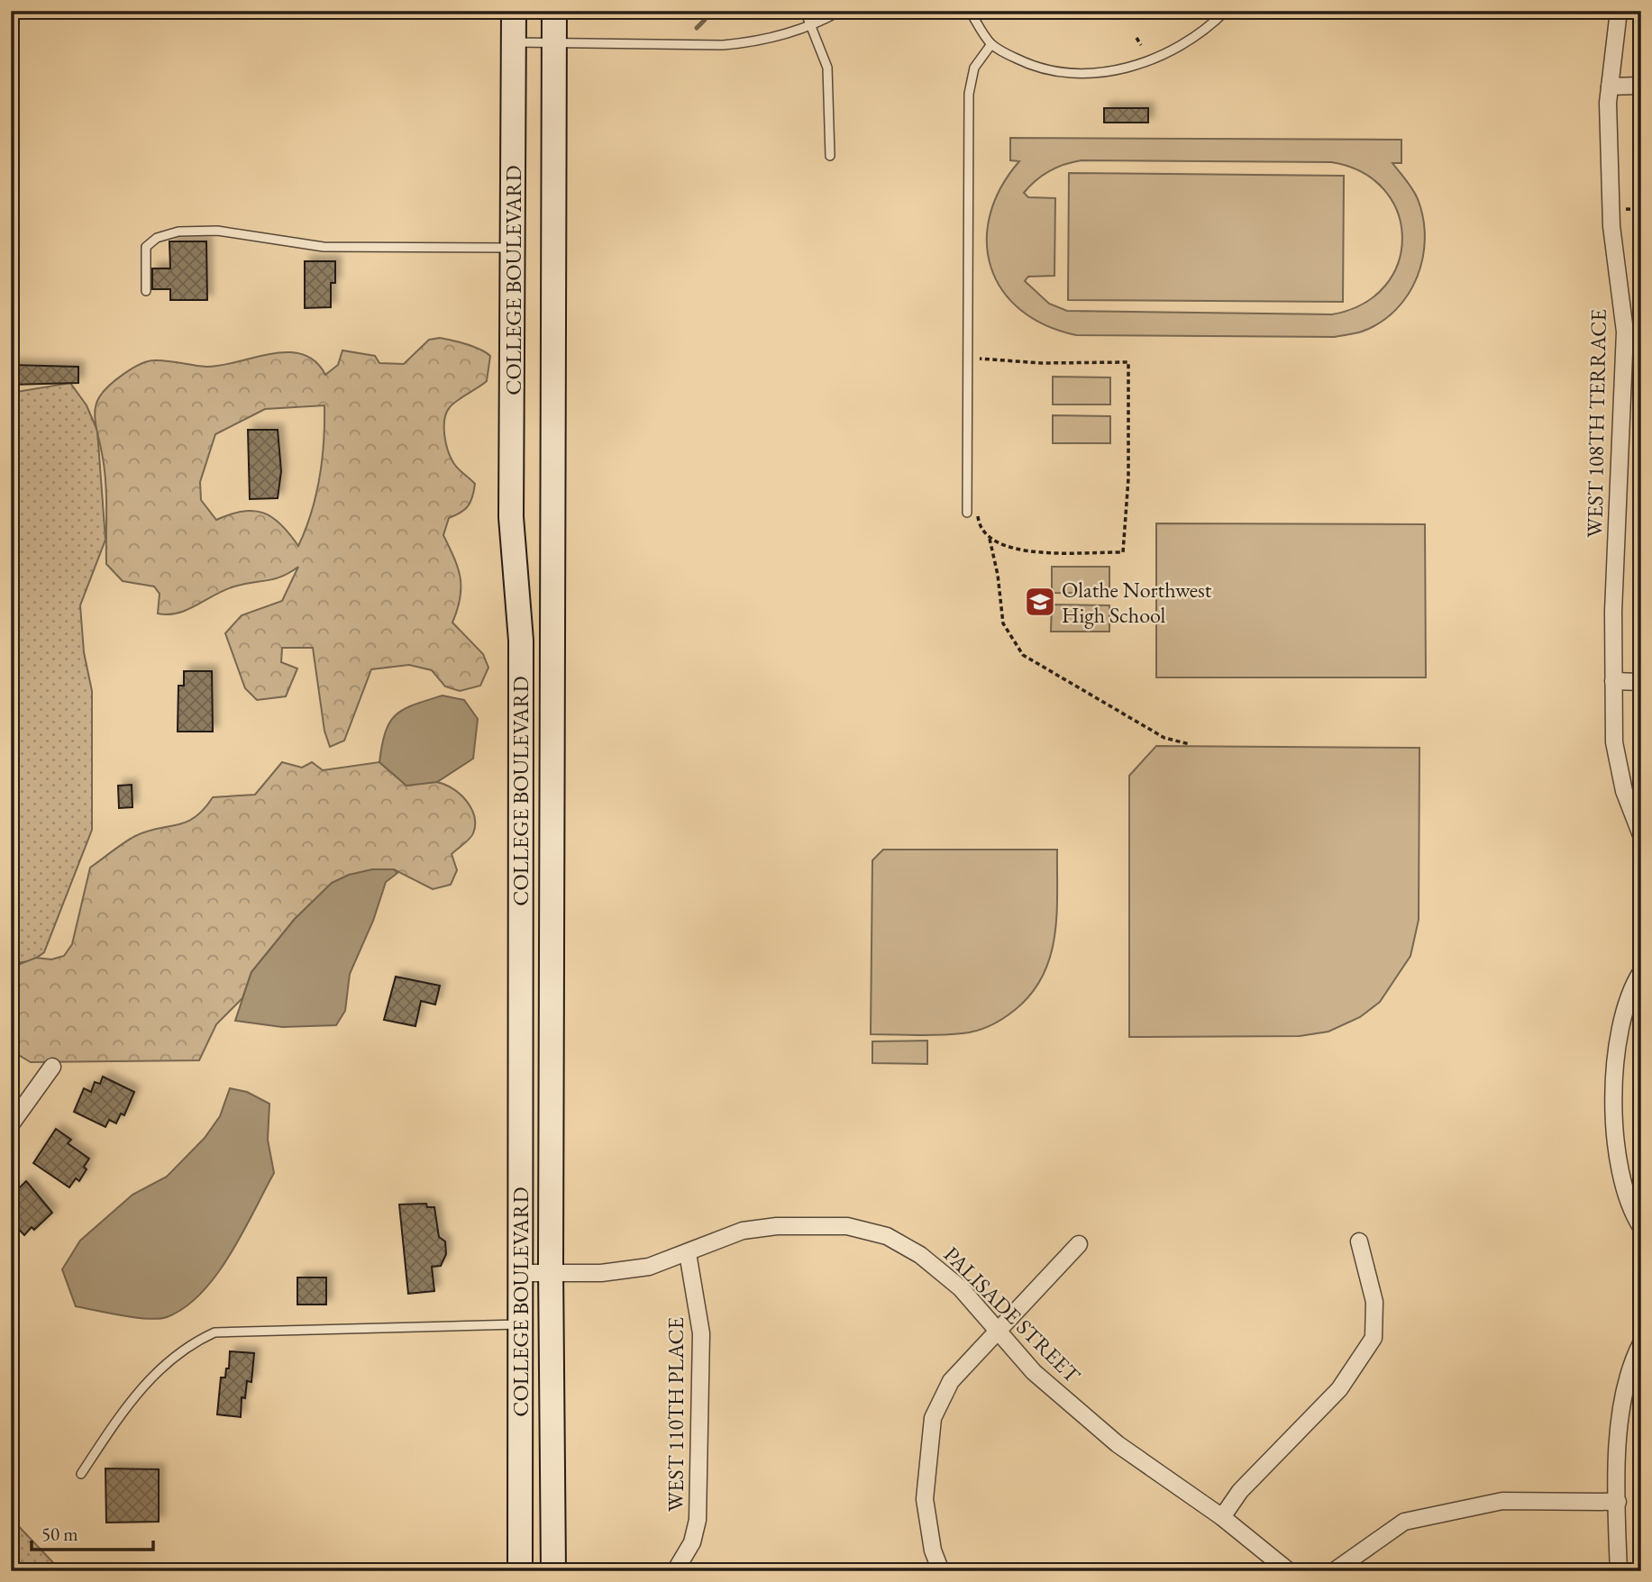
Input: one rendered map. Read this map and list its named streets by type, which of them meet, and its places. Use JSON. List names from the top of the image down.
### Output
{
  "streets": {
    "main road": ["COLLEGE BOULEVARD"],
    "street": ["WEST 108TH TERRACE", "PALISADE STREET", "WEST 110TH PLACE"]
  },
  "crossings": [
    ["COLLEGE BOULEVARD", "PALISADE STREET"],
    ["PALISADE STREET", "WEST 110TH PLACE"]
  ],
  "places": {
    "school or university": ["Olathe Northwest High School"]
  },
  "scale_bar": "50 m"
}
